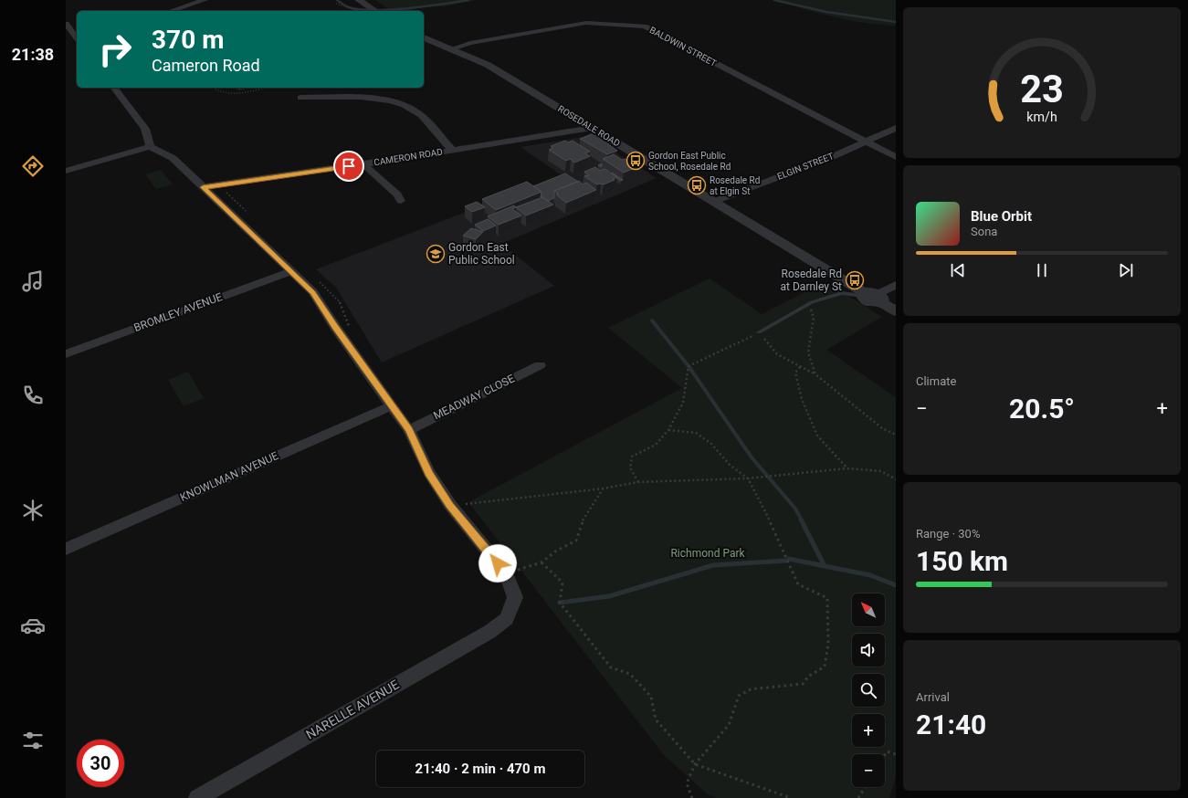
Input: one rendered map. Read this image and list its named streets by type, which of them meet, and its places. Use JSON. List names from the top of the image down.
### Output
{
  "streets": {
    "street": [
      "BALDWIN STREET",
      "ROSEDALE ROAD",
      "CAMERON ROAD",
      "ELGIN STREET",
      "BROMLEY AVENUE",
      "MEADWAY CLOSE",
      "KNOWLMAN AVENUE",
      "NARELLE AVENUE"
    ]
  },
  "crossings": [
    ["BALDWIN STREET", "ROSEDALE ROAD"],
    ["BALDWIN STREET", "ELGIN STREET"],
    ["ROSEDALE ROAD", "CAMERON ROAD"],
    ["ROSEDALE ROAD", "ELGIN STREET"]
  ],
  "parks": ["Richmond Park"],
  "places": {
    "bus stop": ["Gordon East Public School, Rosedale Rd", "Rosedale Rd at Elgin St", "Rosedale Rd at Darnley St"],
    "school or university": ["Gordon East Public School"]
  },
  "north": "top left",
  "page": {
    "tabs": "21:38",
    "turn": ["370 m", "Cameron Road"],
    "song": ["Blue Orbit", "Sona"],
    "tile": [
      "Climate",
      ["Range · 30%", "150 km"],
      ["Arrival", "21:40"]
    ],
    "heat": ["−", "20.5°", "+"],
    "map_buttons": ["+", "−"],
    "limit": "30",
    "trip": "21:40 · 2 min · 470 m",
    "gauge": ["23", "km/h"]
  }
}
